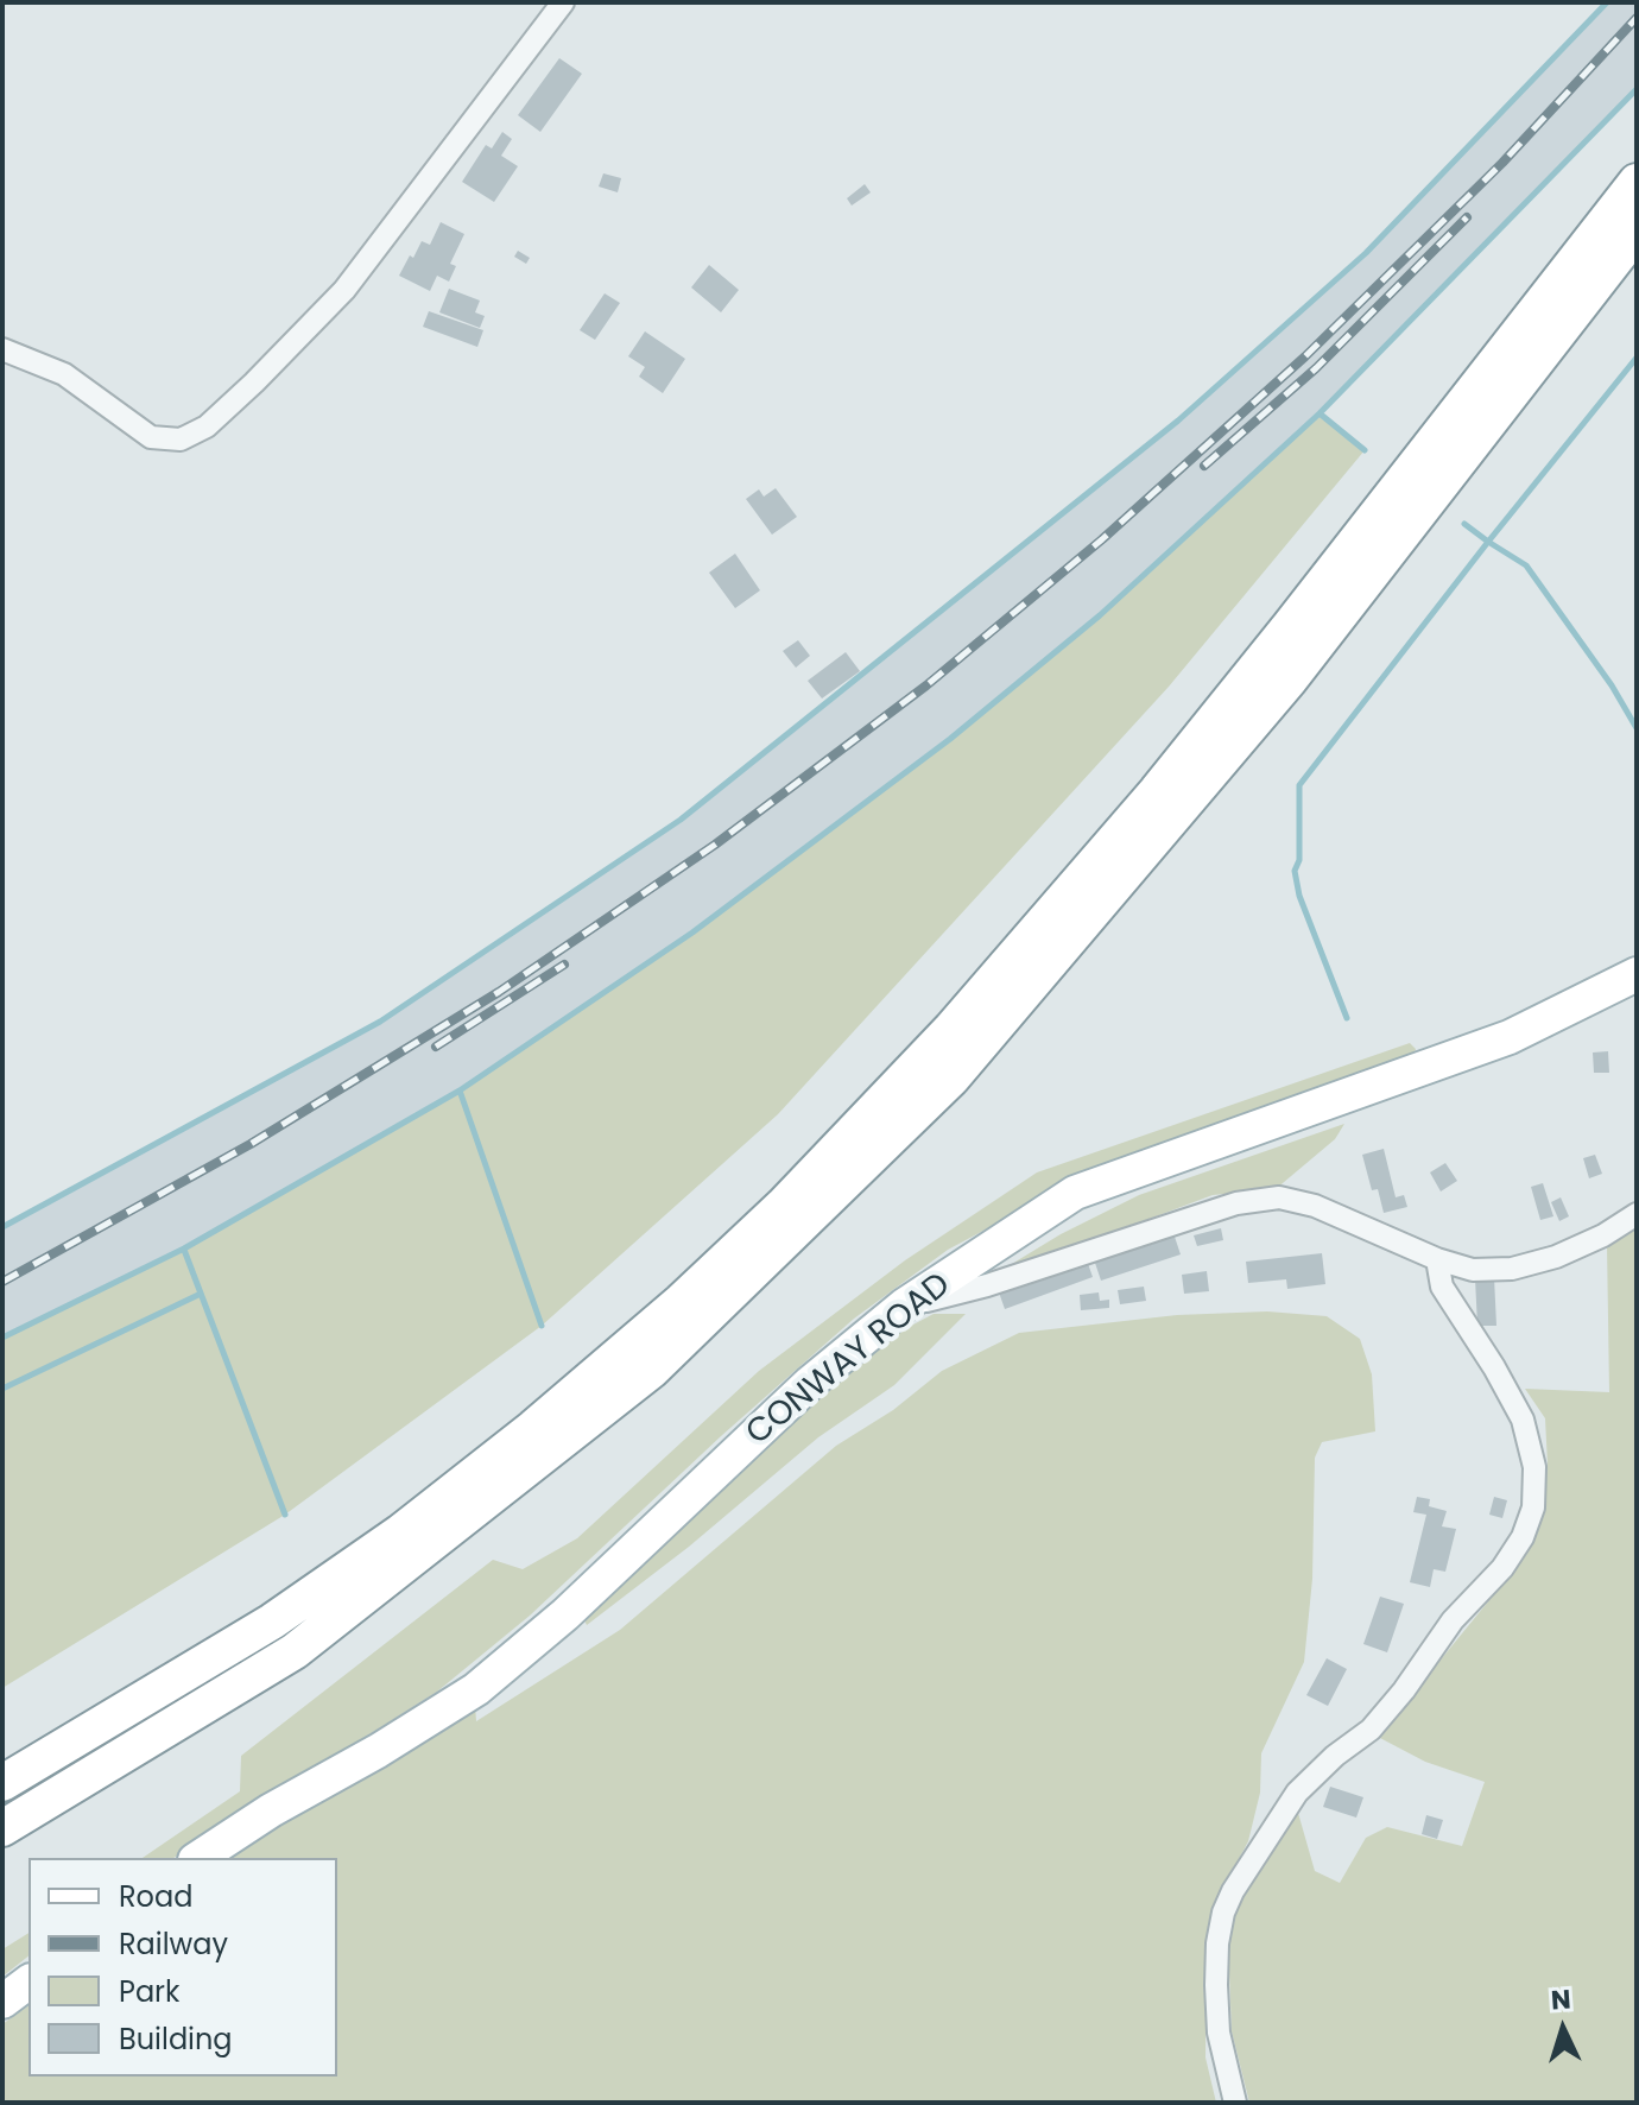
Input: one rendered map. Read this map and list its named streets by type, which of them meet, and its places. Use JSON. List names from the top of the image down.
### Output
{
  "streets": {
    "main road": ["CONWAY ROAD"]
  },
  "legend": [
    "Road",
    "Railway",
    "Park",
    "Building"
  ],
  "north": "top"
}
